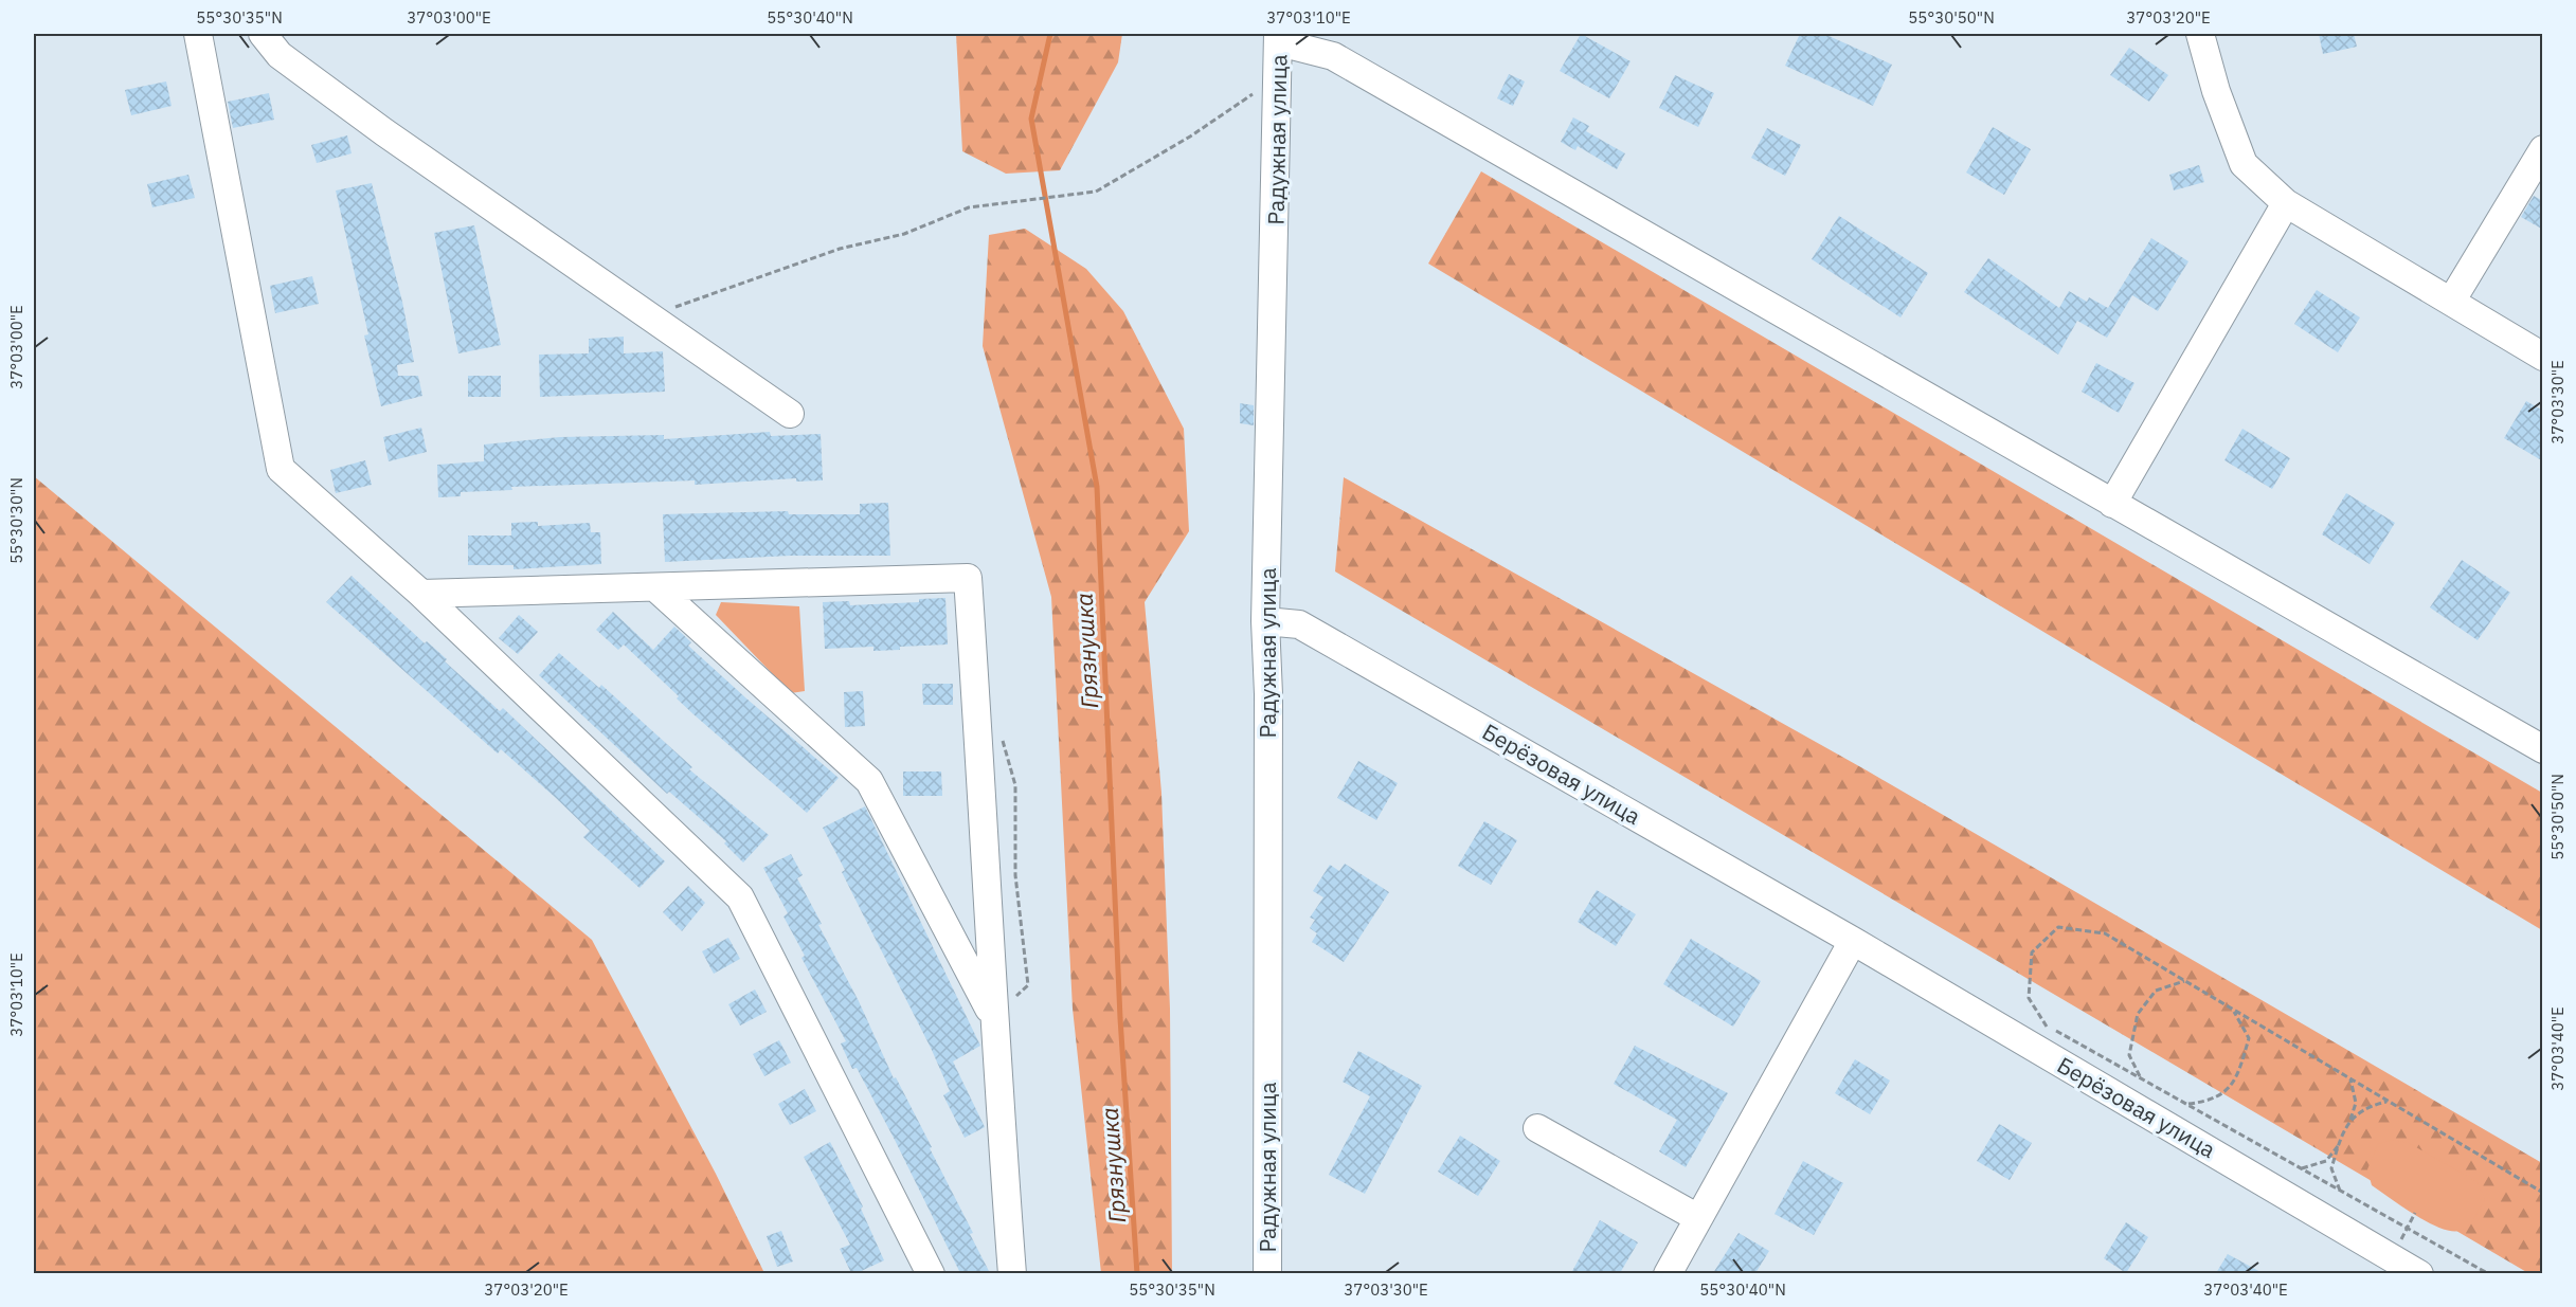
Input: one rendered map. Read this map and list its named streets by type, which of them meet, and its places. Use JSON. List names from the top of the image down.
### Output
{
  "streets": {
    "street": ["Радужная улица", "Берёзовая улица"]
  },
  "crossings": [
    ["Радужная улица", "Берёзовая улица"]
  ],
  "water": ["Грязнушка"],
  "coordinates": [
    "55°30'35\"N",
    "37°03'00\"E",
    "55°30'40\"N",
    "37°03'10\"E",
    "55°30'50\"N",
    "37°03'20\"E",
    "37°03'30\"E",
    "55°30'30\"N",
    "37°03'40\"E"
  ]
}
